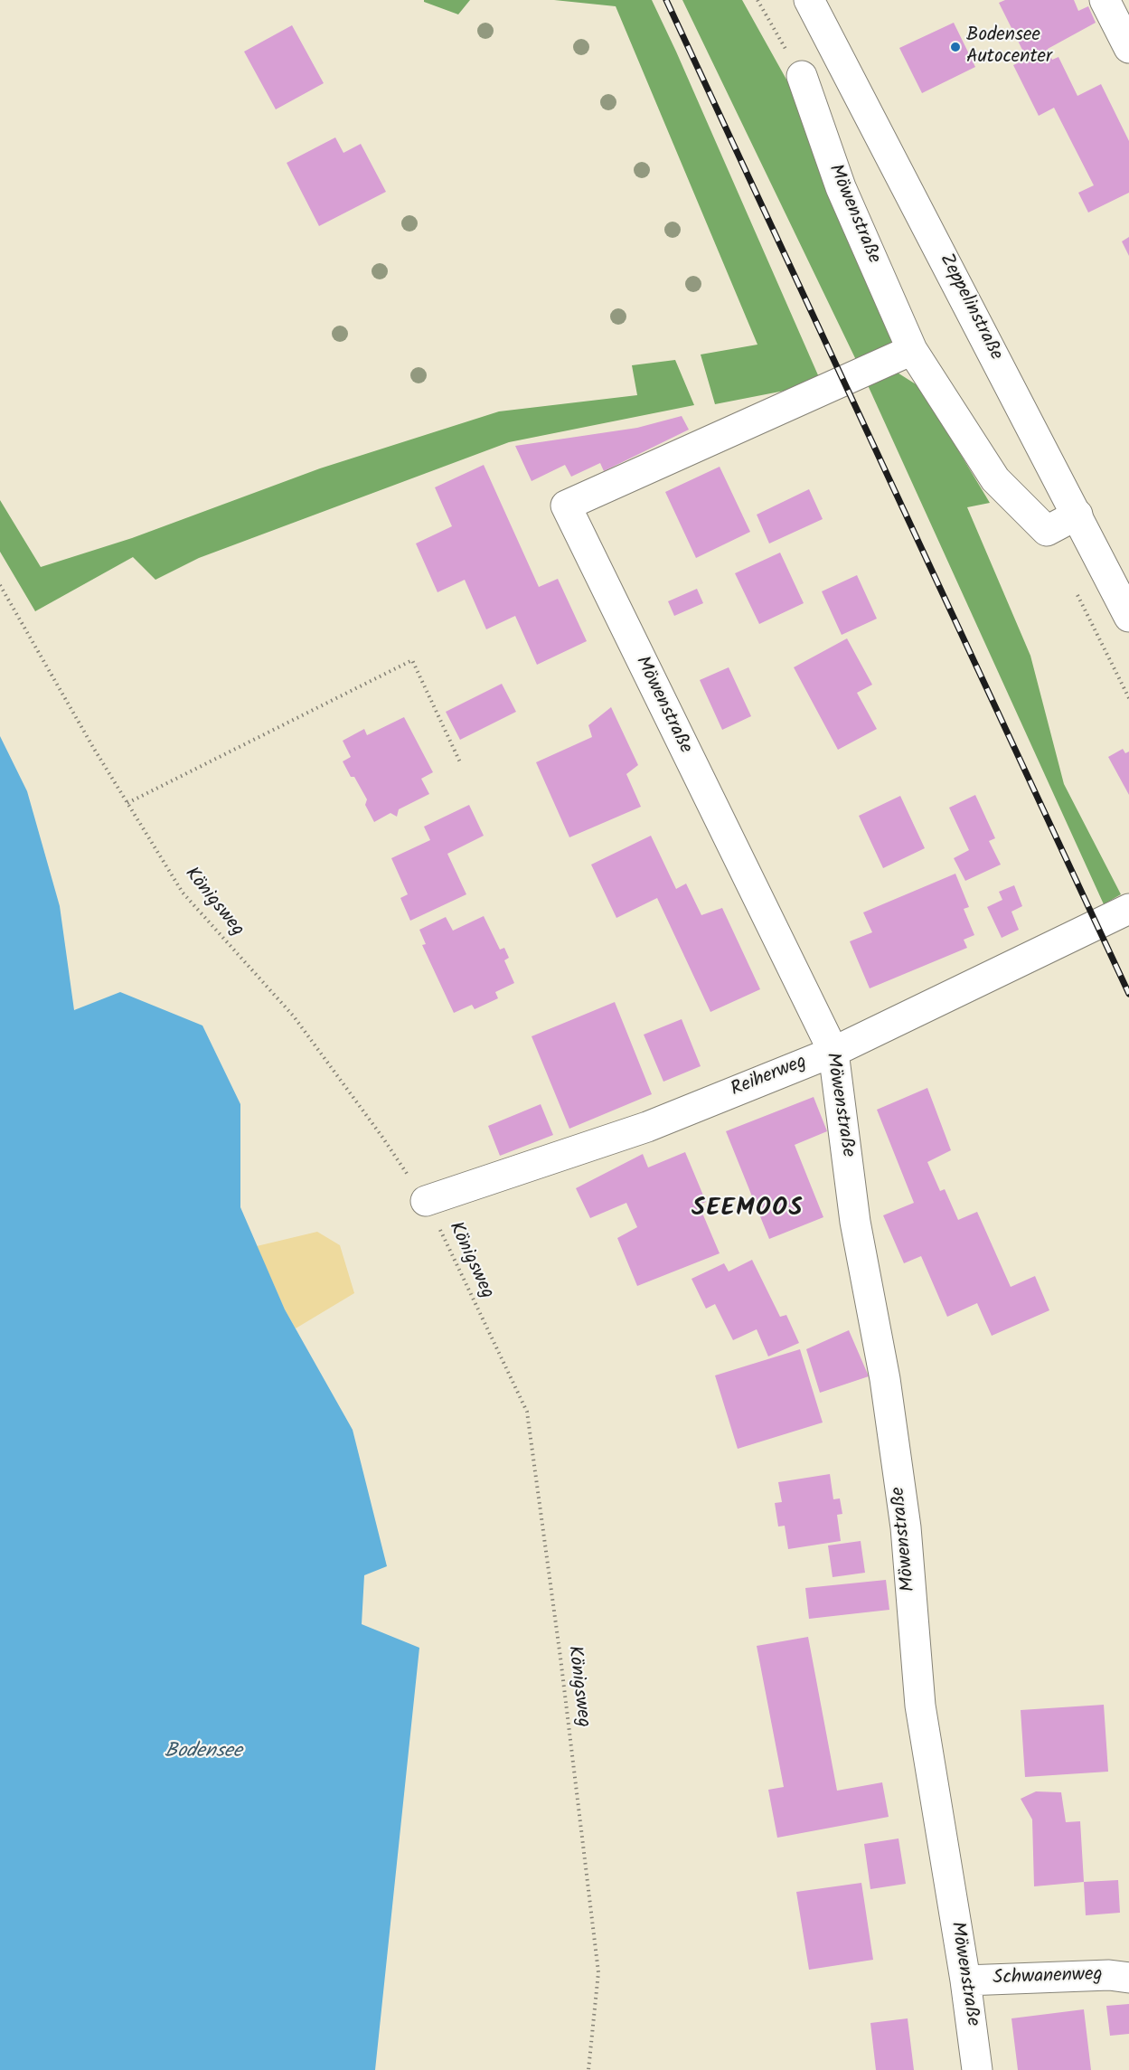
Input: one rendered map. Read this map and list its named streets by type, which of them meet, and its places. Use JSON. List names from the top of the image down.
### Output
{
  "streets": {
    "street": [
      "Möwenstraße",
      "Zeppelinstraße",
      "Reiherweg",
      "Schwanenweg"
    ],
    "path": ["Königsweg"]
  },
  "crossings": [
    ["Möwenstraße", "Zeppelinstraße"],
    ["Möwenstraße", "Reiherweg"],
    ["Möwenstraße", "Schwanenweg"],
    ["Königsweg", "Reiherweg"]
  ],
  "districts": ["SEEMOOS"],
  "water": ["Bodensee"],
  "places": ["Bodensee Autocenter"]
}
